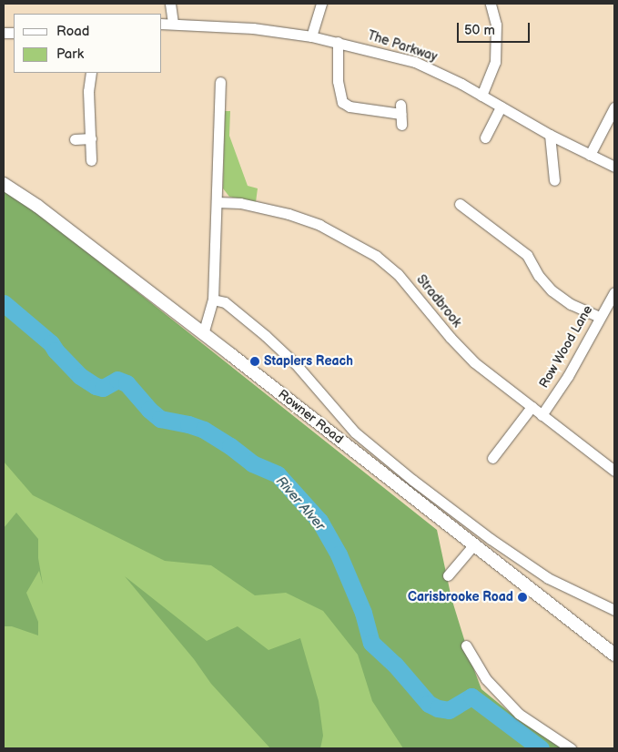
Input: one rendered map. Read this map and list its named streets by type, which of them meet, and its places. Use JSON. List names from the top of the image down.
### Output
{
  "streets": {
    "main road": ["Rowner Road"],
    "street": ["The Parkway", "Stradbrook", "Row Wood Lane"]
  },
  "crossings": [
    ["Stradbrook", "Row Wood Lane"]
  ],
  "water": ["River Alver"],
  "places": ["Staplers Reach", "Carisbrooke Road"],
  "legend": ["Road", "Park"],
  "scale_bar": "50 m"
}
